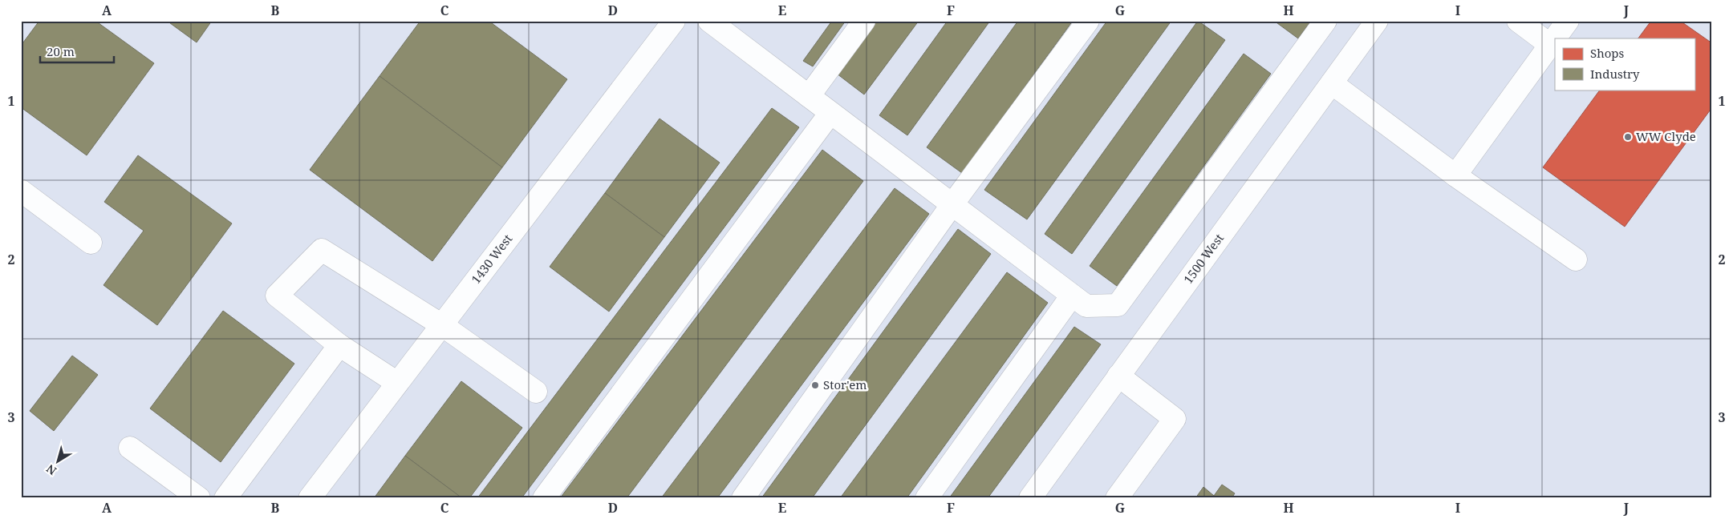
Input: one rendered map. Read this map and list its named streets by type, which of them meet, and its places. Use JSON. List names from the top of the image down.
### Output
{
  "streets": {
    "street": ["1430 West", "1500 West"]
  },
  "places": ["WW Clyde", "Stor'em"],
  "legend": ["Shops", "Industry"],
  "scale_bar": "20 m",
  "north": "bottom left",
  "grid": {
    "columns": [
      "A",
      "B",
      "C",
      "D",
      "E",
      "F",
      "G",
      "H",
      "I",
      "J"
    ],
    "rows": ["1", "2", "3"]
  }
}
